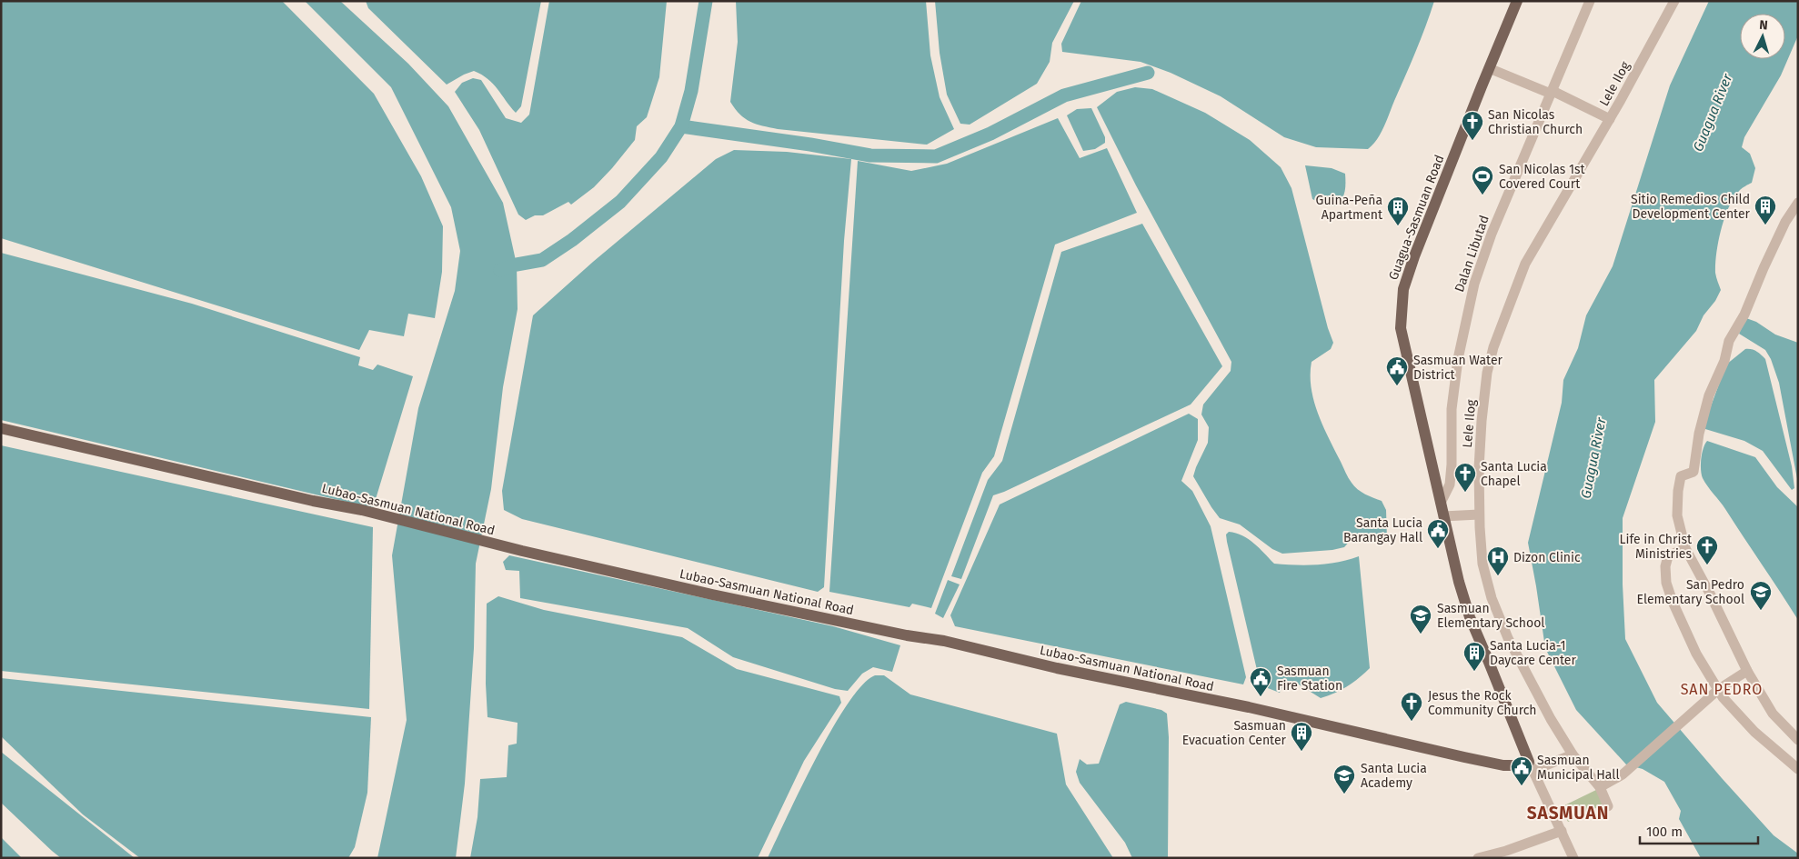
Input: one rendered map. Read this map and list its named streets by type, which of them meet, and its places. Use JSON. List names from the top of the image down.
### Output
{
  "streets": {
    "main road": ["Guagua-Sasmuan Road", "Lubao-Sasmuan National Road"],
    "street": ["Lele Ilog", "Dalan Libutad"]
  },
  "crossings": [
    ["Guagua-Sasmuan Road", "Dalan Libutad"],
    ["Guagua-Sasmuan Road", "Lubao-Sasmuan National Road"]
  ],
  "districts": ["SAN PEDRO", "SASMUAN"],
  "water": ["Guagua River"],
  "places": {
    "church": [
      "San Nicolas Christian Church",
      "Santa Lucia Chapel",
      "Life in Christ Ministries",
      "Jesus the Rock Community Church"
    ],
    "sports": ["San Nicolas 1st Covered Court"],
    "building": [
      "Sitio Remedios Child Development Center",
      "Guina-Peña Apartment",
      "Santa Lucia-1 Daycare Center",
      "Sasmuan Evacuation Center"
    ],
    "public building": [
      "Sasmuan Water District",
      "Santa Lucia Barangay Hall",
      "Sasmuan Fire Station",
      "Sasmuan Municipal Hall"
    ],
    "hospital": ["Dizon Clinic"],
    "school or university": ["San Pedro Elementary School", "Sasmuan Elementary School", "Santa Lucia Academy"]
  },
  "scale_bar": "100 m",
  "north": "top"
}
